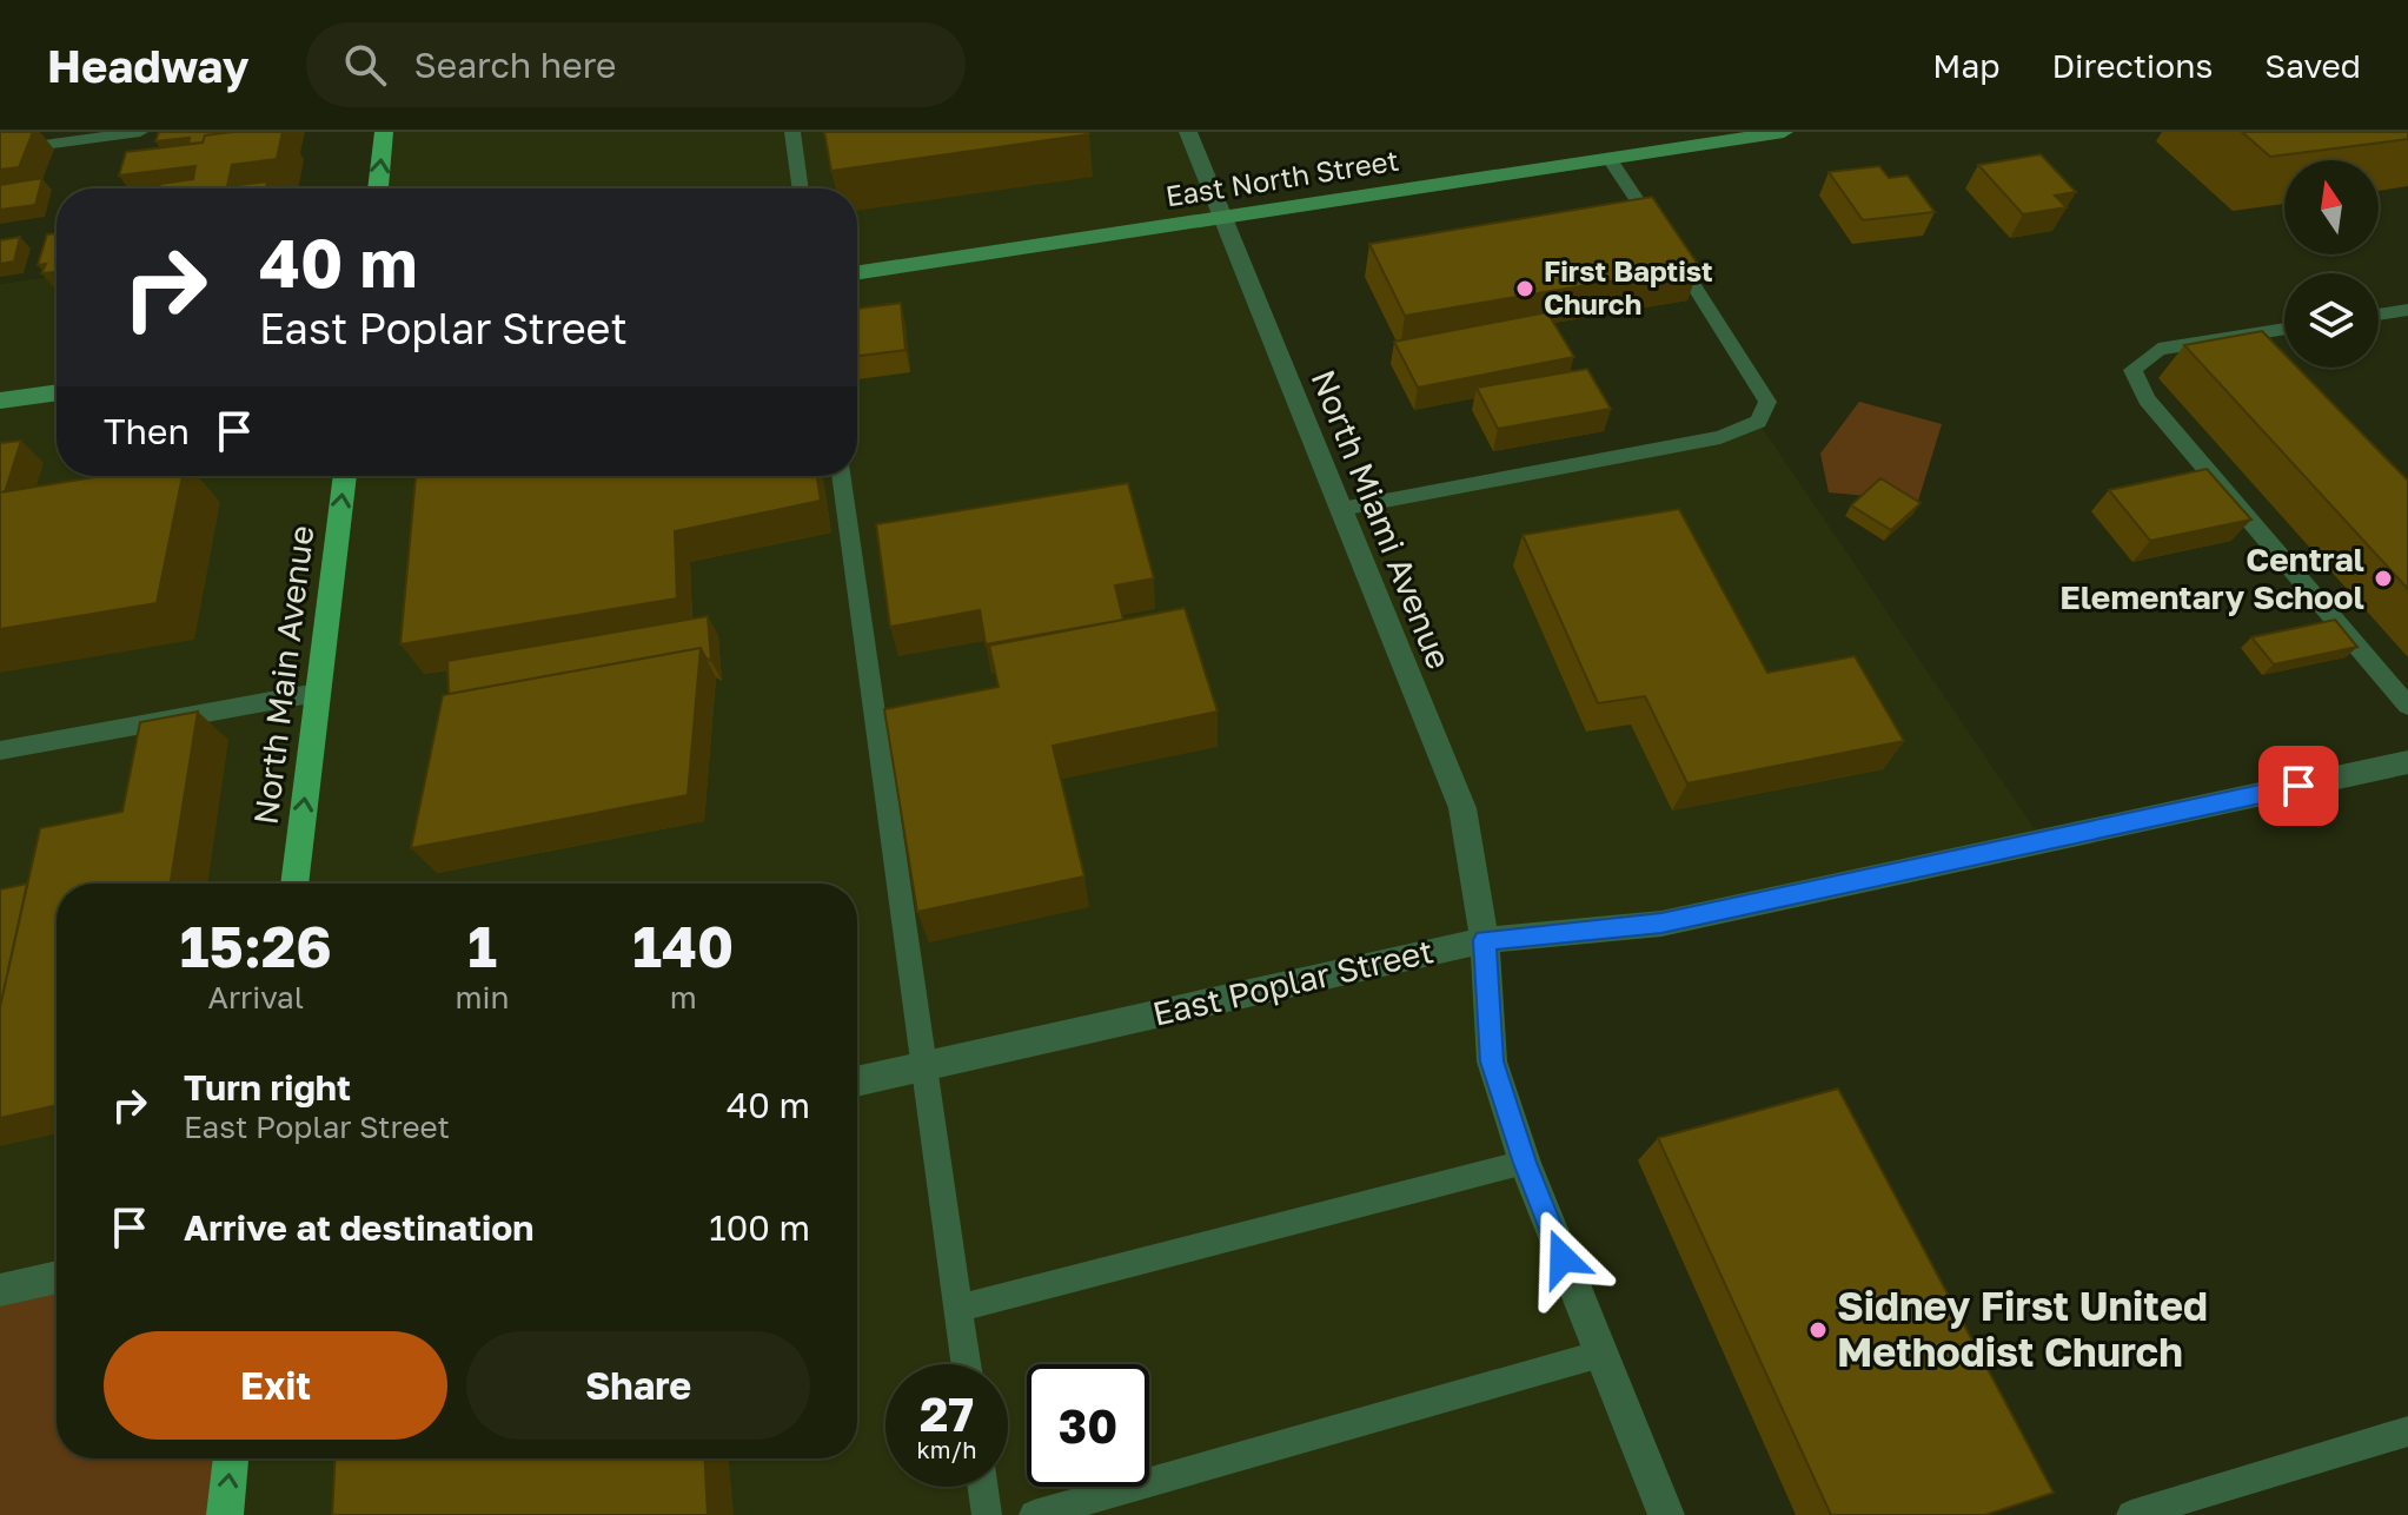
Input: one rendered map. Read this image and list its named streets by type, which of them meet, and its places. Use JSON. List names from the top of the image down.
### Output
{
  "streets": {
    "main road": ["East North Street", "North Main Avenue"],
    "street": ["North Miami Avenue", "East Poplar Street"]
  },
  "crossings": [
    ["East North Street", "North Miami Avenue"],
    ["North Miami Avenue", "East Poplar Street"]
  ],
  "one_way": ["North Main Avenue"],
  "places": ["First Baptist Church", "Central Elementary School", "Sidney First United Methodist Church"],
  "north": "top",
  "page": {
    "header": "Headway",
    "search": "Search here",
    "nav": ["Map", "Directions", "Saved"],
    "turn": ["40 m", "East Poplar Street"],
    "then": "Then",
    "eta": [
      "15:26",
      "Arrival",
      "1",
      "min",
      "140",
      "m"
    ],
    "list": [
      {
        "name": "Turn right",
        "note": "East Poplar Street",
        "value": "40 m"
      },
      {
        "name": "Arrive at destination",
        "value": "100 m"
      }
    ],
    "buttons": ["Exit", "Share"],
    "speed": "27 km/h",
    "limit": "30"
  }
}
